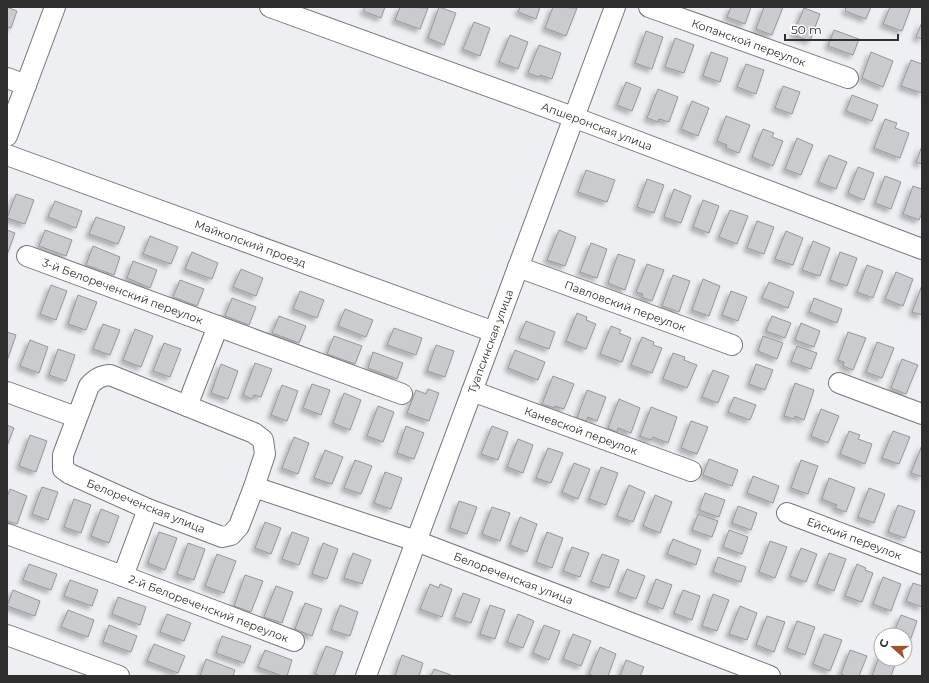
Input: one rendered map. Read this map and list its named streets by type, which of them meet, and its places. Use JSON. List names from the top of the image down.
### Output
{
  "streets": {
    "street": [
      "Копанской переулок",
      "Апшеронская улица",
      "Майкопский проезд",
      "3-й Белореченский переулок",
      "Павловский переулок",
      "Туапсинская улица",
      "Каневской переулок",
      "Белореченская улица",
      "Ейский переулок",
      "2-й Белореченский переулок"
    ]
  },
  "crossings": [
    ["Апшеронская улица", "Туапсинская улица"],
    ["Майкопский проезд", "Туапсинская улица"],
    ["Павловский переулок", "Туапсинская улица"],
    ["Туапсинская улица", "Каневской переулок"],
    ["Туапсинская улица", "Белореченская улица"],
    ["Белореченская улица", "2-й Белореченский переулок"]
  ],
  "scale_bar": "50 m",
  "north": "left"
}
